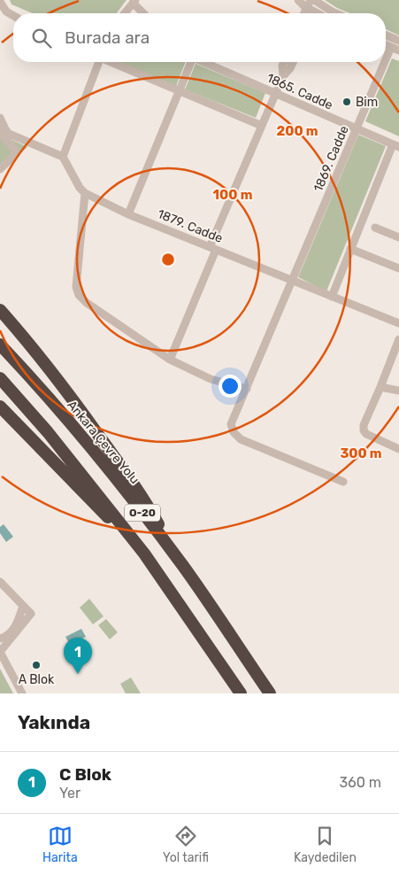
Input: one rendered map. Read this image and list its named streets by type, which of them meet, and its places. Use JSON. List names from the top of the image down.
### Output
{
  "streets": {
    "highway": ["Ankara Çevre Yolu", "O-20"],
    "street": ["1865. Cadde", "1869. Cadde", "1879. Cadde"]
  },
  "crossings": [
    ["1865. Cadde", "1869. Cadde"],
    ["1869. Cadde", "1879. Cadde"]
  ],
  "places": ["Bim", "A Blok"],
  "page": {
    "search": "Burada ara",
    "pins": "1",
    "heading": "Yakında",
    "list": [
      {
        "mark": "1",
        "name": "C Blok",
        "note": "Yer",
        "value": "360 m"
      }
    ],
    "nav": ["Harita", "Yol tarifi", "Kaydedilen"]
  },
  "rings": ["200 m", "100 m", "300 m"]
}
